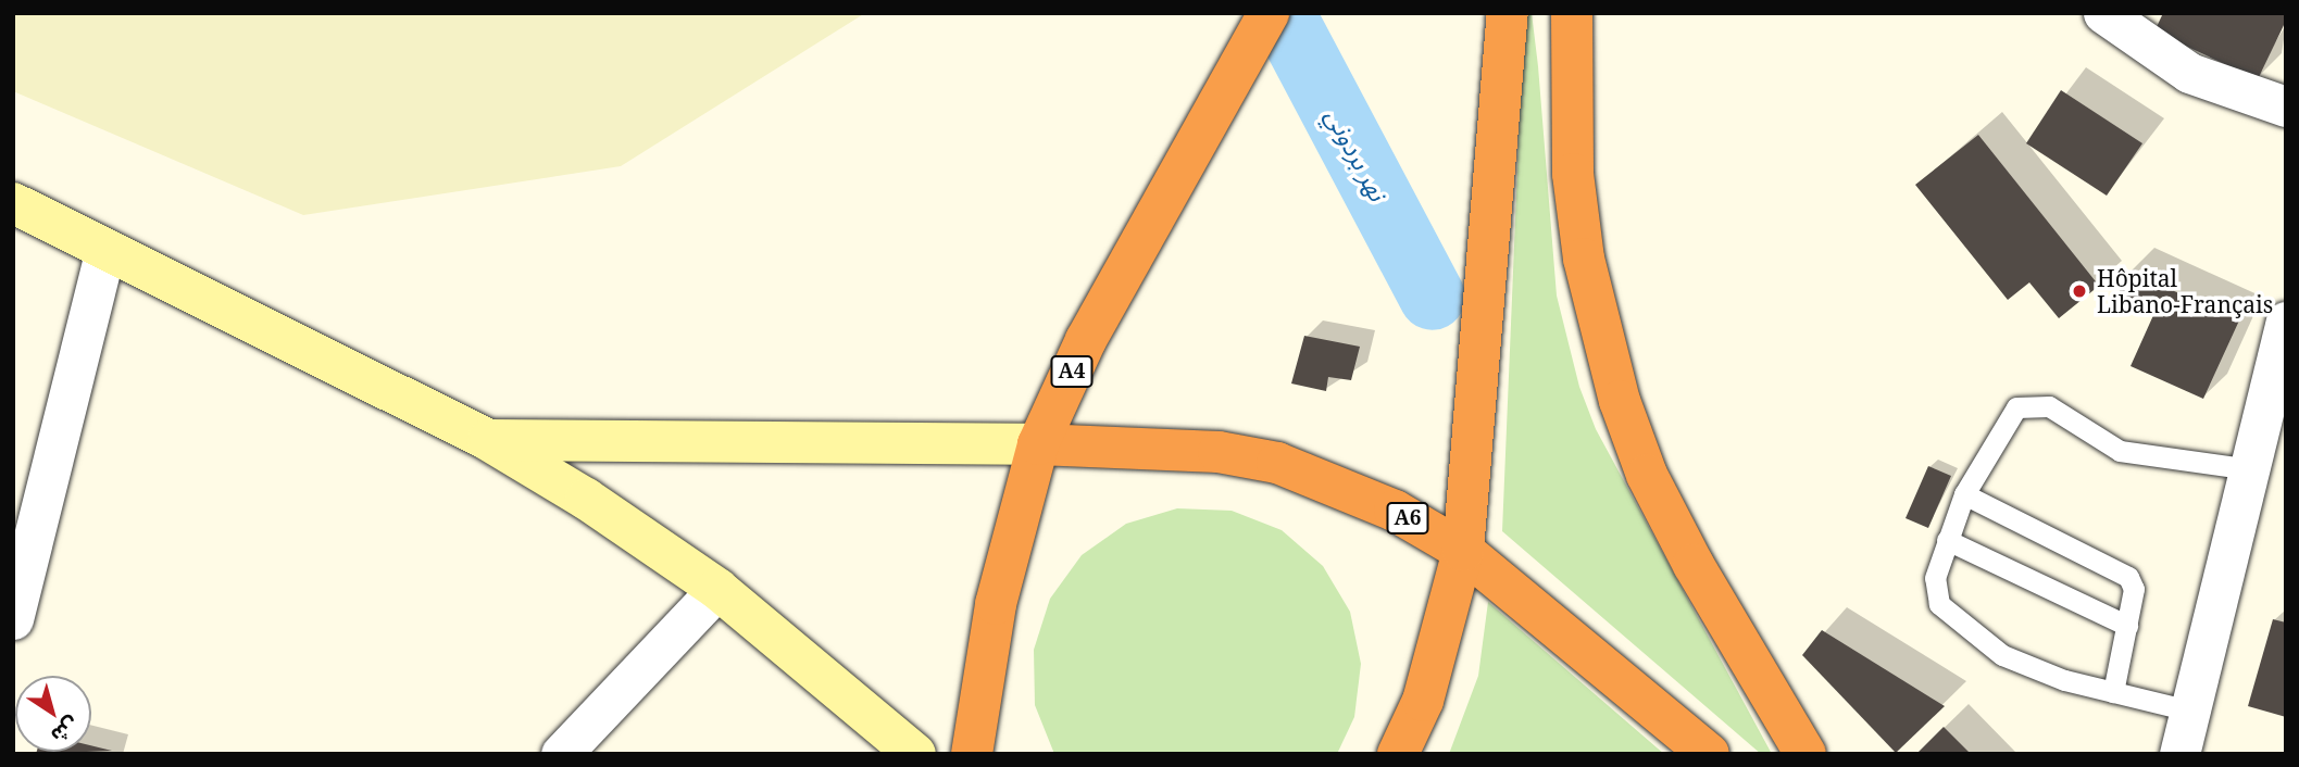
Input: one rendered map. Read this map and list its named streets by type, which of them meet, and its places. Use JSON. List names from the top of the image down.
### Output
{
  "streets": {
    "highway": ["A4", "A6"]
  },
  "crossings": [
    ["A4", "A6"]
  ],
  "water": ["نهر بردوني"],
  "places": ["Hôpital Libano-Français"],
  "north": "bottom right"
}
